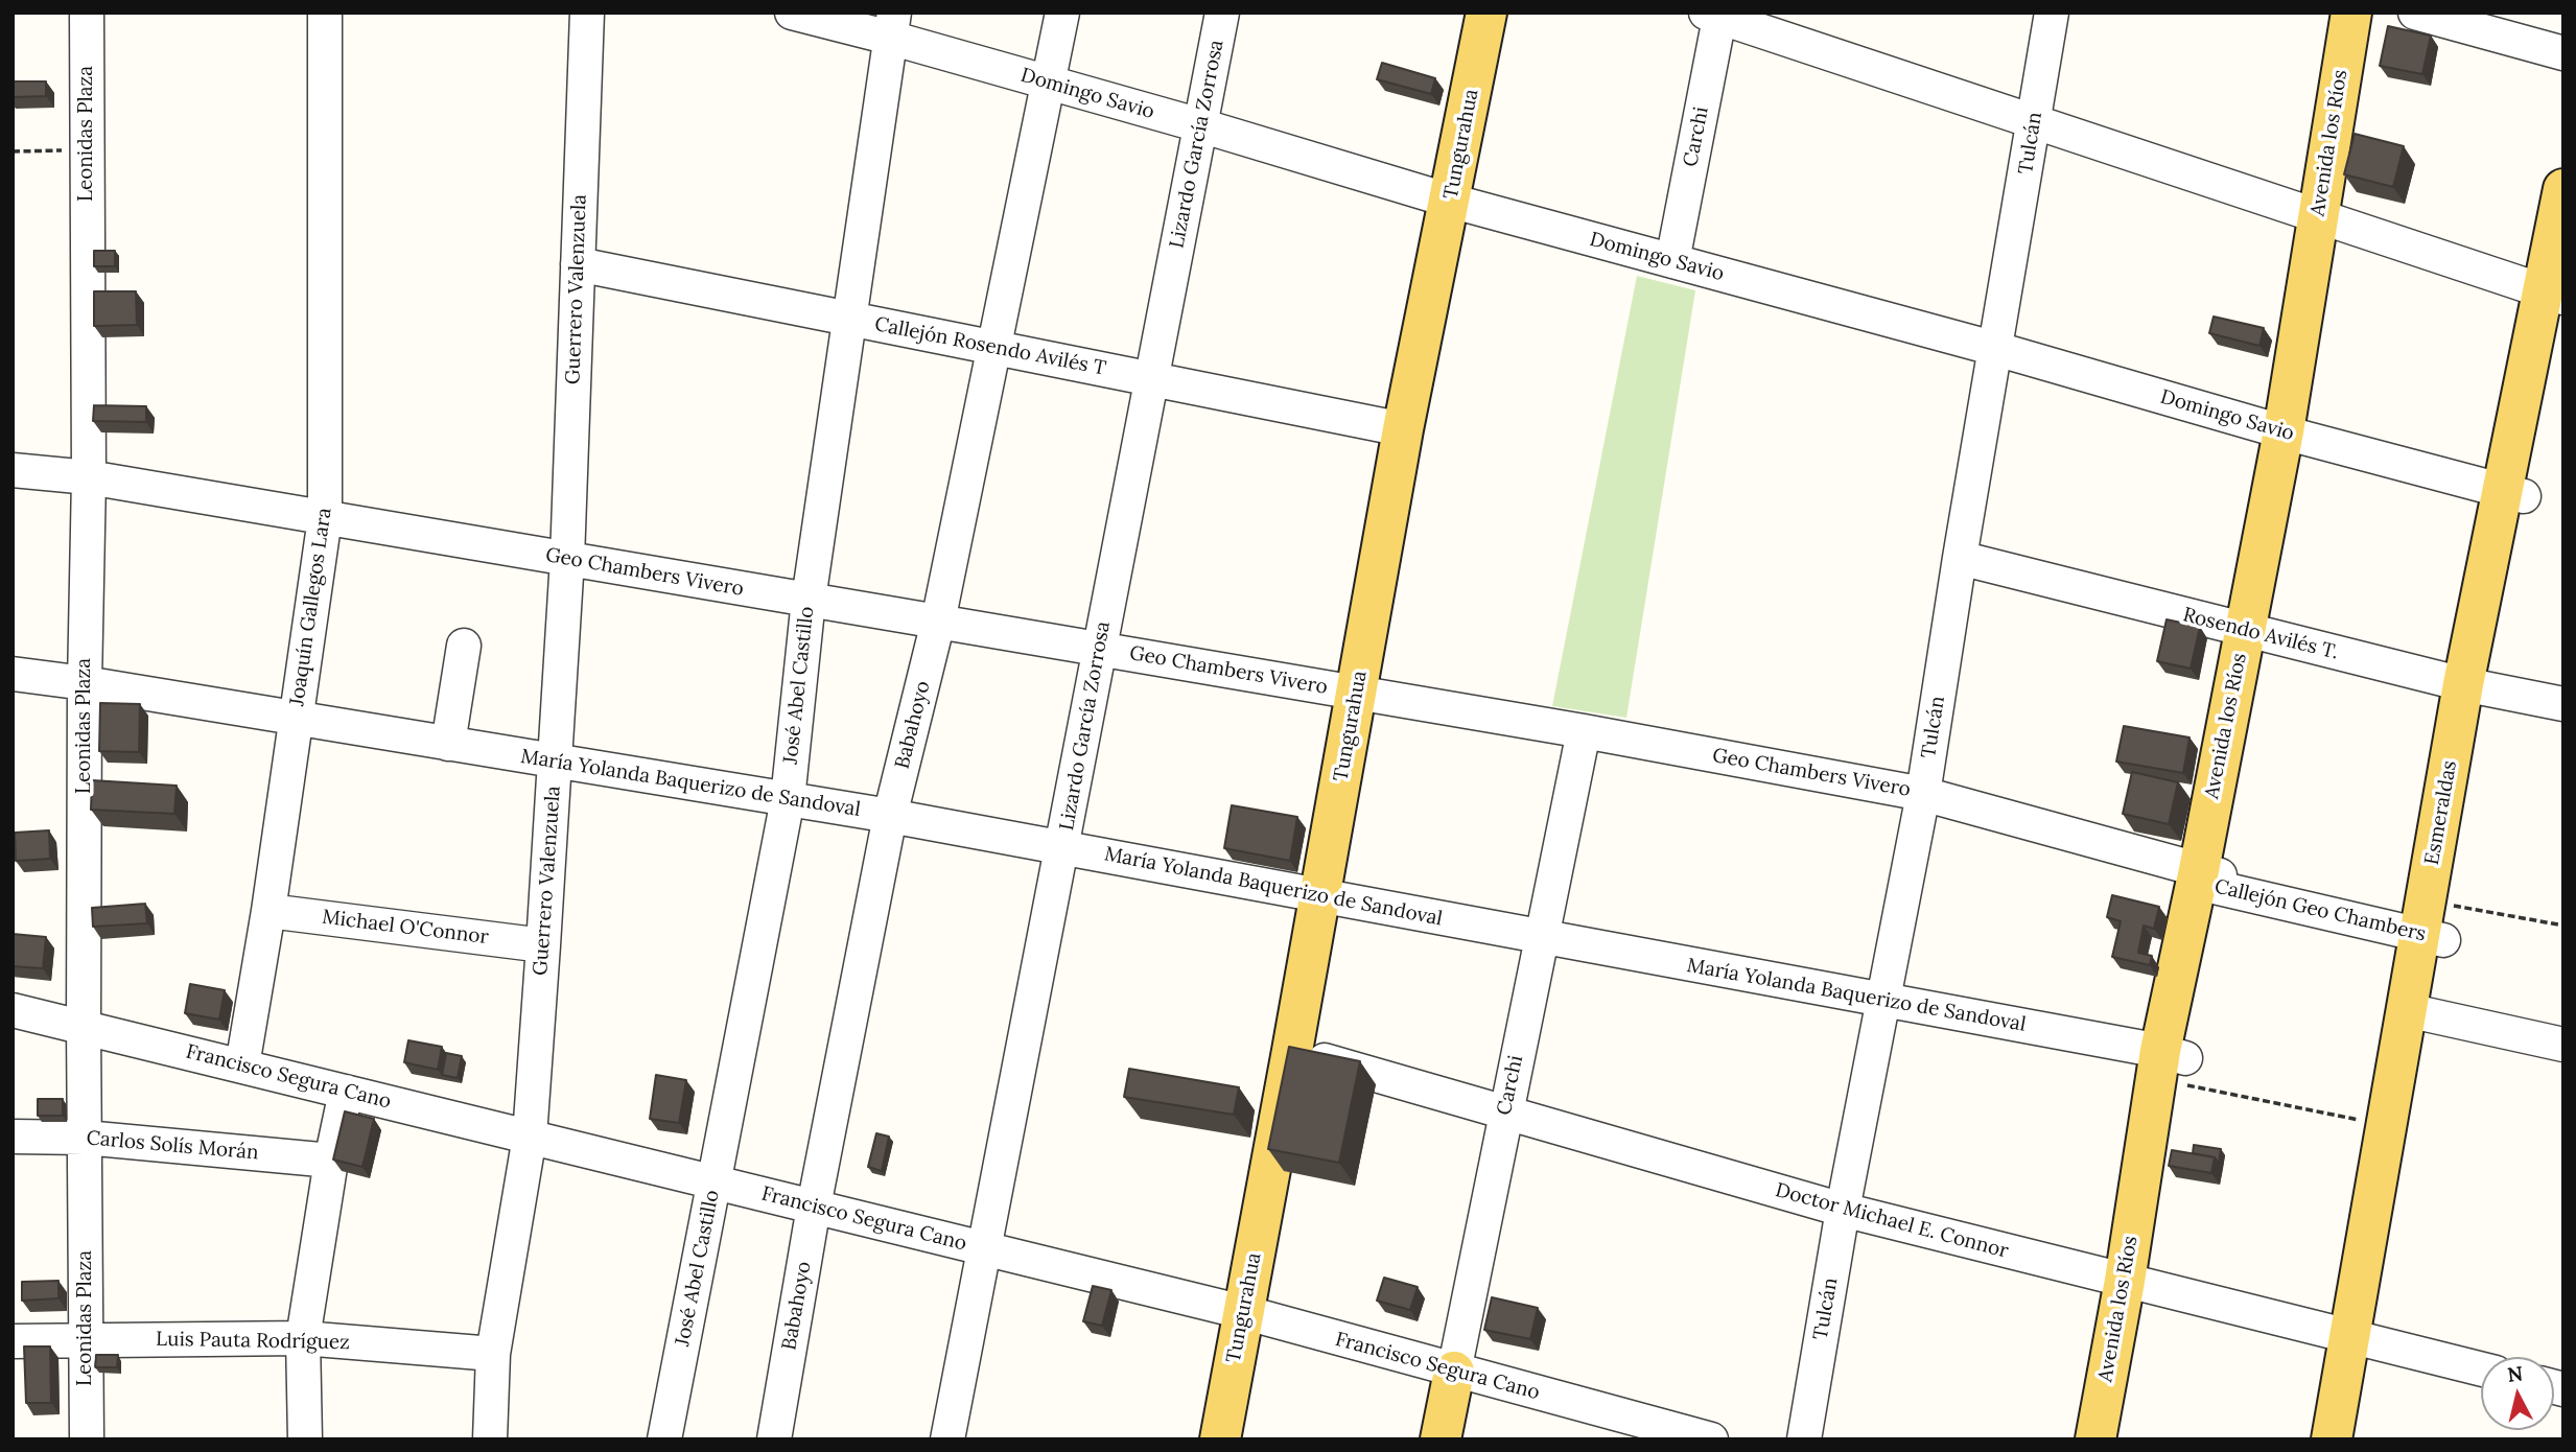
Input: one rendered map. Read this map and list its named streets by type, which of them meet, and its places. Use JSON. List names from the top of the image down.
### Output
{
  "streets": {
    "main road": [
      "Carchi",
      "Avenida los Ríos",
      "Tungurahua",
      "Esmeraldas"
    ],
    "street": [
      "Domingo Savio",
      "Leonidas Plaza",
      "Tulcán",
      "Lizardo García Zorrosa",
      "Guerrero Valenzuela",
      "Callejón Rosendo Avilés T",
      "Geo Chambers Vivero",
      "Joaquín Gallegos Lara",
      "Rosendo Avilés T.",
      "José Abel Castillo",
      "Babahoyo",
      "María Yolanda Baquerizo de Sandoval",
      "Callejón Geo Chambers",
      "Michael O'Connor",
      "Francisco Segura Cano",
      "Carlos Solís Morán",
      "Doctor Michael E. Connor",
      "Luis Pauta Rodríguez"
    ]
  },
  "crossings": [
    ["Domingo Savio", "Carchi"],
    ["Domingo Savio", "Tulcán"],
    ["Domingo Savio", "Avenida los Ríos"],
    ["Domingo Savio", "Lizardo García Zorrosa"],
    ["Domingo Savio", "Tungurahua"],
    ["Domingo Savio", "José Abel Castillo"],
    ["Domingo Savio", "Babahoyo"],
    ["Domingo Savio", "Esmeraldas"],
    ["Leonidas Plaza", "Geo Chambers Vivero"],
    ["Leonidas Plaza", "María Yolanda Baquerizo de Sandoval"],
    ["Leonidas Plaza", "Francisco Segura Cano"],
    ["Leonidas Plaza", "Carlos Solís Morán"],
    ["Leonidas Plaza", "Luis Pauta Rodríguez"],
    ["Carchi", "Geo Chambers Vivero"],
    ["Carchi", "María Yolanda Baquerizo de Sandoval"],
    ["Carchi", "Francisco Segura Cano"],
    ["Carchi", "Doctor Michael E. Connor"],
    ["Tulcán", "Geo Chambers Vivero"],
    ["Tulcán", "Rosendo Avilés T."],
    ["Tulcán", "María Yolanda Baquerizo de Sandoval"],
    ["Tulcán", "Doctor Michael E. Connor"],
    ["Avenida los Ríos", "Geo Chambers Vivero"],
    ["Avenida los Ríos", "Rosendo Avilés T."],
    ["Avenida los Ríos", "María Yolanda Baquerizo de Sandoval"],
    ["Avenida los Ríos", "Callejón Geo Chambers"],
    ["Avenida los Ríos", "Doctor Michael E. Connor"],
    ["Lizardo García Zorrosa", "Callejón Rosendo Avilés T"],
    ["Lizardo García Zorrosa", "Geo Chambers Vivero"],
    ["Lizardo García Zorrosa", "María Yolanda Baquerizo de Sandoval"],
    ["Lizardo García Zorrosa", "Francisco Segura Cano"],
    ["Tungurahua", "Callejón Rosendo Avilés T"],
    ["Tungurahua", "Geo Chambers Vivero"],
    ["Tungurahua", "María Yolanda Baquerizo de Sandoval"],
    ["Tungurahua", "Francisco Segura Cano"],
    ["Tungurahua", "Doctor Michael E. Connor"],
    ["Guerrero Valenzuela", "Callejón Rosendo Avilés T"],
    ["Guerrero Valenzuela", "Geo Chambers Vivero"],
    ["Guerrero Valenzuela", "María Yolanda Baquerizo de Sandoval"],
    ["Guerrero Valenzuela", "Michael O'Connor"],
    ["Guerrero Valenzuela", "Francisco Segura Cano"],
    ["Guerrero Valenzuela", "Luis Pauta Rodríguez"],
    ["Callejón Rosendo Avilés T", "José Abel Castillo"],
    ["Callejón Rosendo Avilés T", "Babahoyo"],
    ["Geo Chambers Vivero", "Joaquín Gallegos Lara"],
    ["Geo Chambers Vivero", "José Abel Castillo"],
    ["Geo Chambers Vivero", "Babahoyo"],
    ["Geo Chambers Vivero", "Callejón Geo Chambers"],
    ["Joaquín Gallegos Lara", "María Yolanda Baquerizo de Sandoval"],
    ["Joaquín Gallegos Lara", "Michael O'Connor"],
    ["Joaquín Gallegos Lara", "Francisco Segura Cano"],
    ["Rosendo Avilés T.", "Esmeraldas"],
    ["José Abel Castillo", "María Yolanda Baquerizo de Sandoval"],
    ["José Abel Castillo", "Francisco Segura Cano"],
    ["Babahoyo", "María Yolanda Baquerizo de Sandoval"],
    ["Babahoyo", "Francisco Segura Cano"],
    ["Esmeraldas", "Callejón Geo Chambers"],
    ["Esmeraldas", "Doctor Michael E. Connor"]
  ],
  "north": "top"
}
